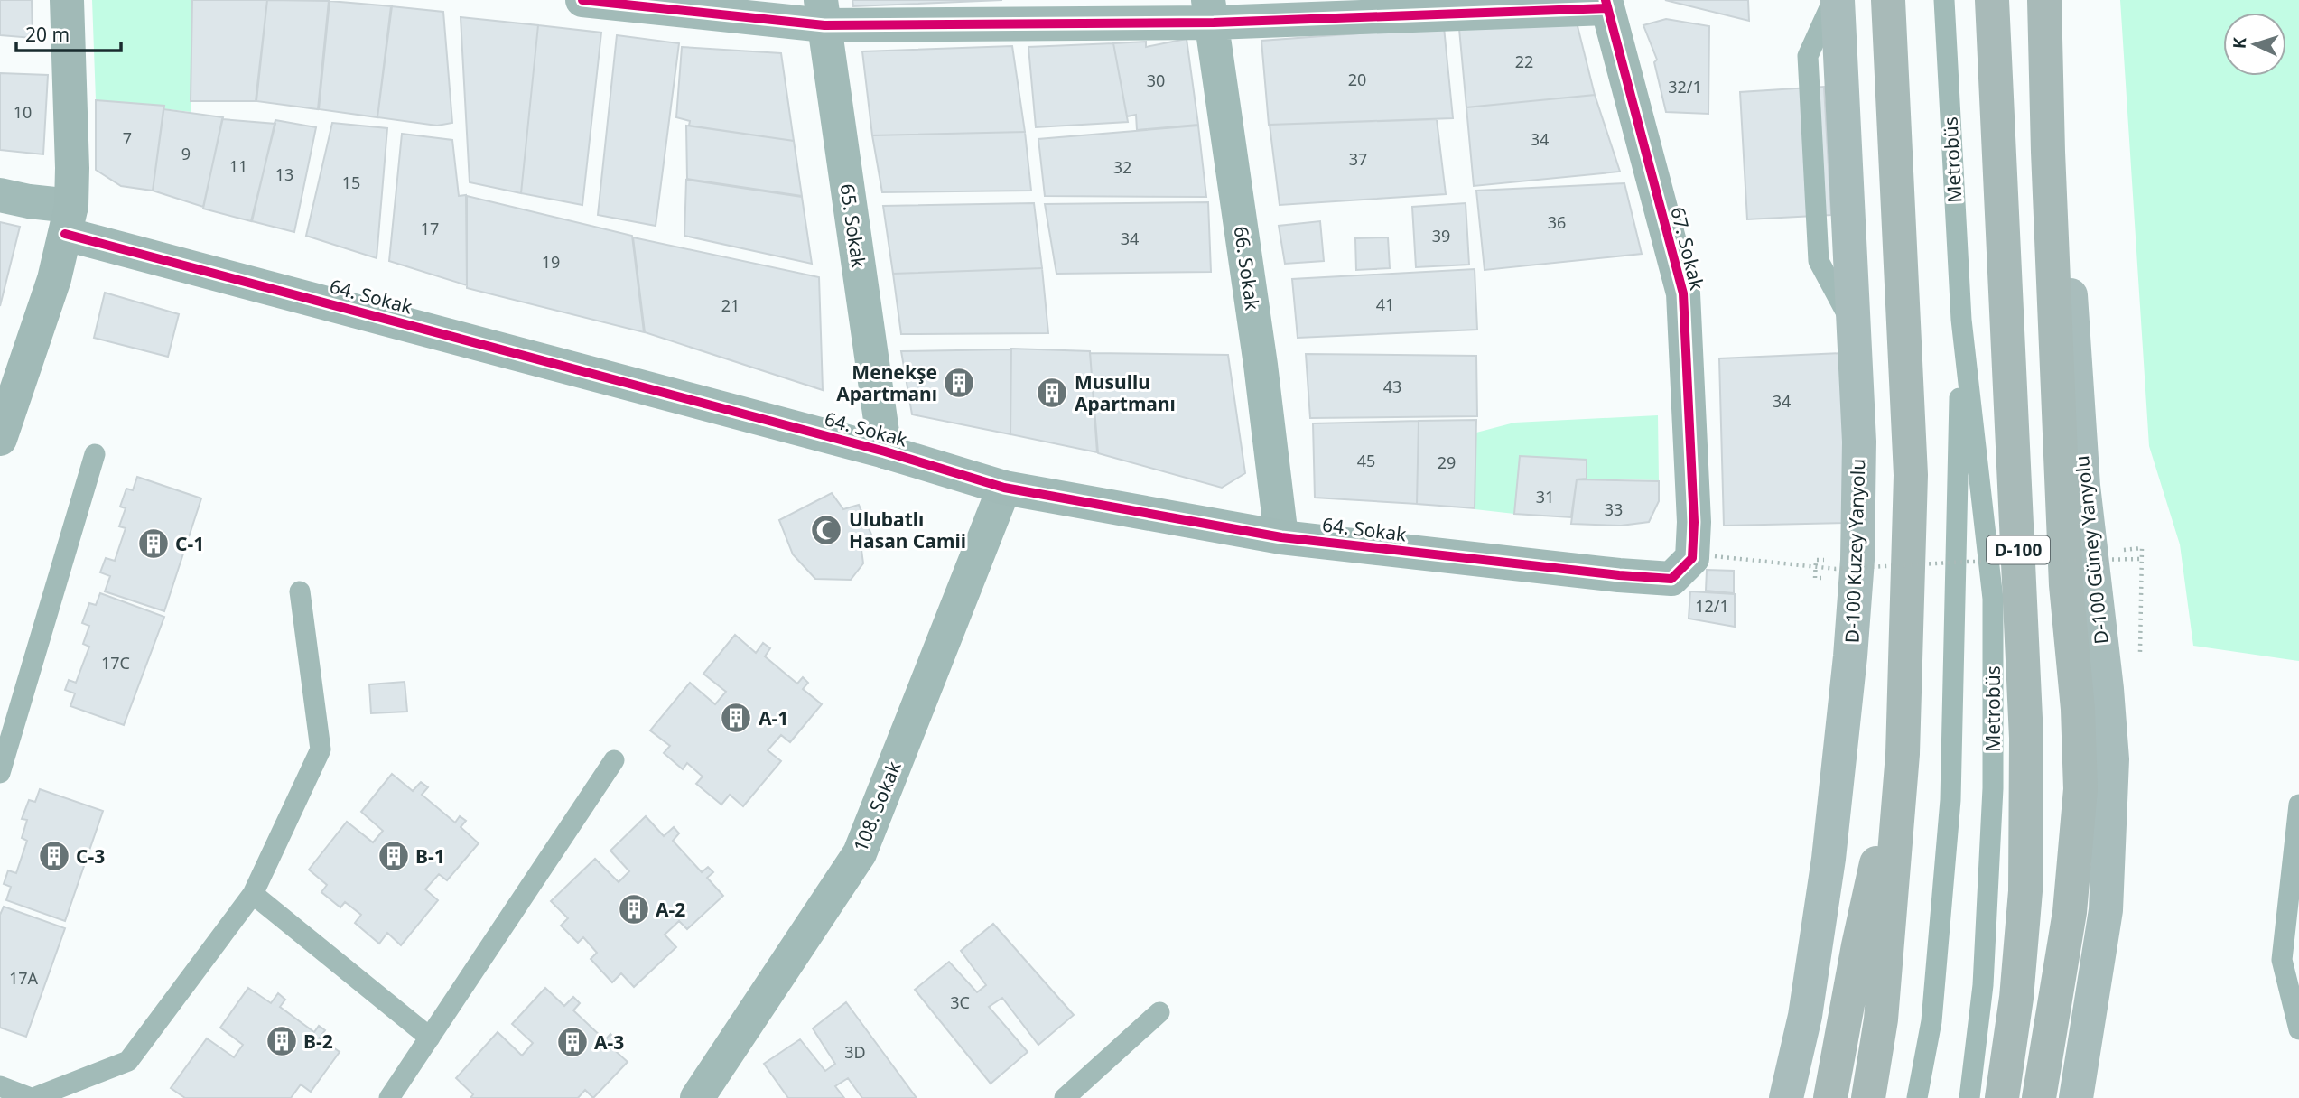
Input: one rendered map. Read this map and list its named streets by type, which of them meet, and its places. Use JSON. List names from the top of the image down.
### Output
{
  "streets": {
    "highway": ["D-100"],
    "main road": ["D-100 Güney Yanyolu", "D-100 Kuzey Yanyolu"],
    "street": [
      "65. Sokak",
      "67. Sokak",
      "66. Sokak",
      "64. Sokak",
      "108. Sokak"
    ],
    "lane": ["Metrobüs"]
  },
  "crossings": [
    ["65. Sokak", "64. Sokak"],
    ["67. Sokak", "64. Sokak"],
    ["66. Sokak", "64. Sokak"],
    ["64. Sokak", "108. Sokak"]
  ],
  "places": {
    "building": [
      "Menekşe Apartmanı",
      "Musullu Apartmanı",
      "C-1",
      "A-1",
      "C-3",
      "B-1",
      "A-2",
      "B-2",
      "A-3"
    ],
    "mosque": ["Ulubatlı Hasan Camii"]
  },
  "house_numbers": [
    "22",
    "20",
    "30",
    "32/1",
    "10",
    "7",
    "34",
    "9",
    "37",
    "11",
    "32",
    "13",
    "15",
    "36",
    "17",
    "39",
    "34",
    "19",
    "41",
    "21",
    "43",
    "34",
    "45",
    "29",
    "31",
    "33",
    "12/1",
    "17C",
    "17A",
    "3C",
    "3D"
  ],
  "scale_bar": "20 m",
  "north": "left"
}
